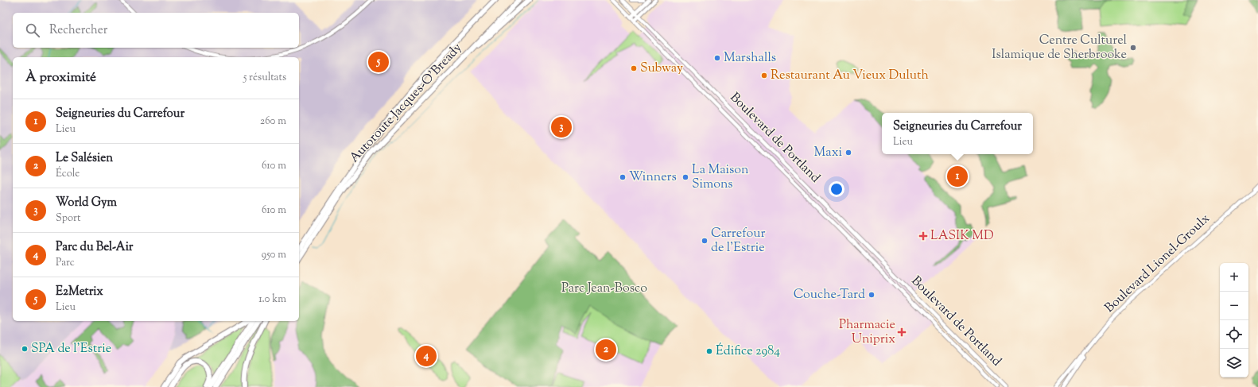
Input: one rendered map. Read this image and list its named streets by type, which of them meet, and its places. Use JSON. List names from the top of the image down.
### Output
{
  "streets": {
    "highway": ["Autoroute Jacques-O'Bready"],
    "main road": ["Boulevard de Portland", "Boulevard Lionel-Groulx"]
  },
  "parks": ["Parc Jean-Bosco"],
  "places": {
    "other": [
      "Centre Culturel Islamique de Sherbrooke",
      "Marshalls",
      "Subway",
      "Restaurant Au Vieux Duluth",
      "Maxi",
      "Winners",
      "La Maison Simons",
      "Carrefour de l'Estrie",
      "Couche-Tard",
      "SPA de l'Estrie",
      "Édifice 2984"
    ],
    "health": ["LASIK MD", "Pharmacie Uniprix"]
  },
  "page": {
    "search": "Rechercher",
    "pins": [
      "5",
      "3",
      "1",
      "2",
      "4"
    ],
    "heading": ["À proximité", "5 résultats"],
    "list": [
      {
        "mark": "1",
        "name": "Seigneuries du Carrefour",
        "note": "Lieu",
        "value": "260 m"
      },
      {
        "mark": "2",
        "name": "Le Salésien",
        "note": "École",
        "value": "610 m"
      },
      {
        "mark": "3",
        "name": "World Gym",
        "note": "Sport",
        "value": "610 m"
      },
      {
        "mark": "4",
        "name": "Parc du Bel-Air",
        "note": "Parc",
        "value": "950 m"
      },
      {
        "mark": "5",
        "name": "E2Metrix",
        "note": "Lieu",
        "value": "1.0 km"
      }
    ],
    "popup": ["Seigneuries du Carrefour", "Lieu"],
    "map_buttons": ["+", "−"]
  }
}
